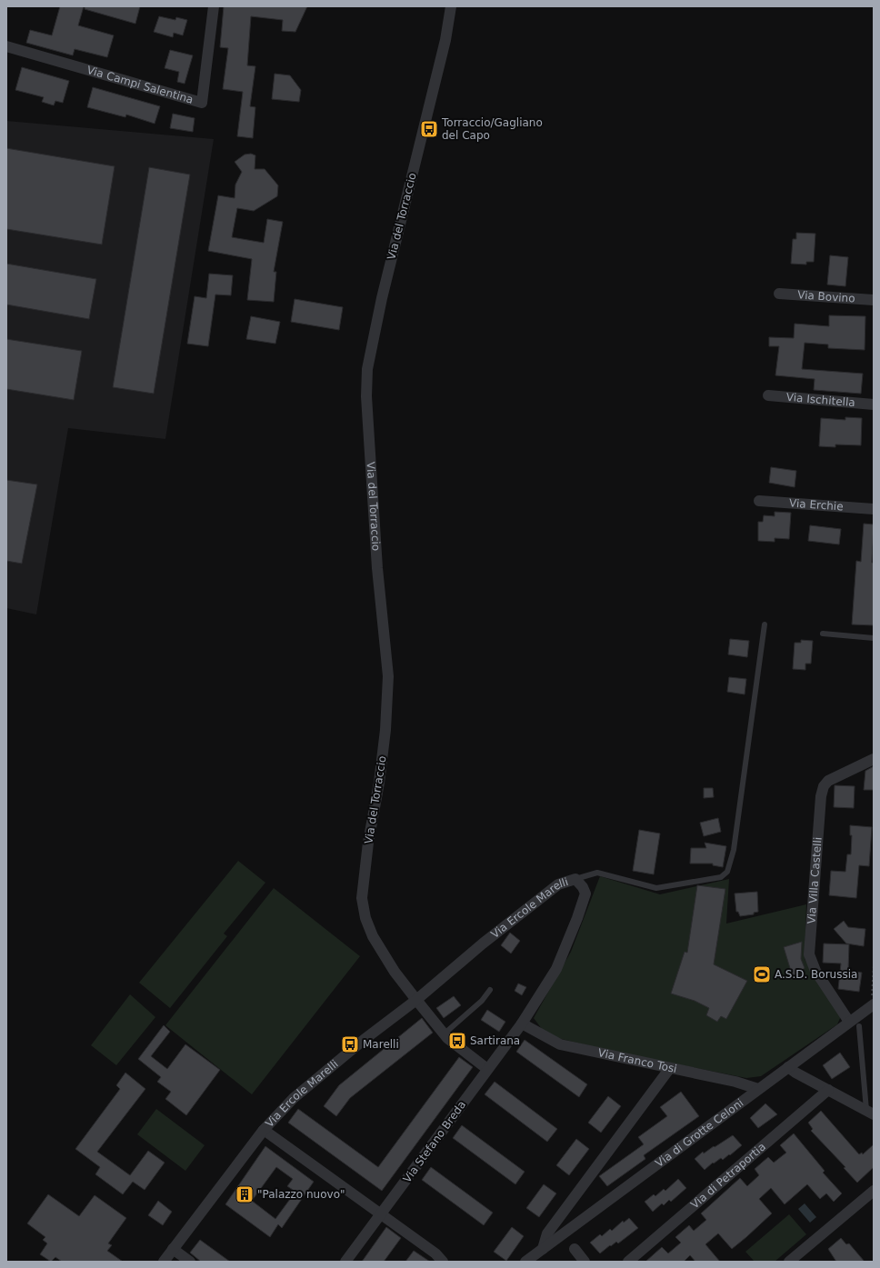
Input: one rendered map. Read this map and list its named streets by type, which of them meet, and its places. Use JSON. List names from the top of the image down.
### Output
{
  "streets": {
    "street": [
      "Via Campi Salentina",
      "Via del Torraccio",
      "Via Bovino",
      "Via Ischitella",
      "Via Erchie",
      "Via Villa Castelli",
      "Via Ercole Marelli",
      "Via Franco Tosi",
      "Via di Grotte Celoni",
      "Via Stefano Breda",
      "Via di Petraportia"
    ]
  },
  "crossings": [
    ["Via del Torraccio", "Via Ercole Marelli"],
    ["Via del Torraccio", "Via Stefano Breda"],
    ["Via Villa Castelli", "Via di Grotte Celoni"],
    ["Via Ercole Marelli", "Via Stefano Breda"],
    ["Via Franco Tosi", "Via di Grotte Celoni"],
    ["Via Franco Tosi", "Via Stefano Breda"]
  ],
  "places": {
    "bus stop": ["Torraccio/Gagliano del Capo", "Sartirana", "Marelli"],
    "sports": ["A.S.D. Borussia"],
    "building": ["\"Palazzo nuovo\""]
  }
}
